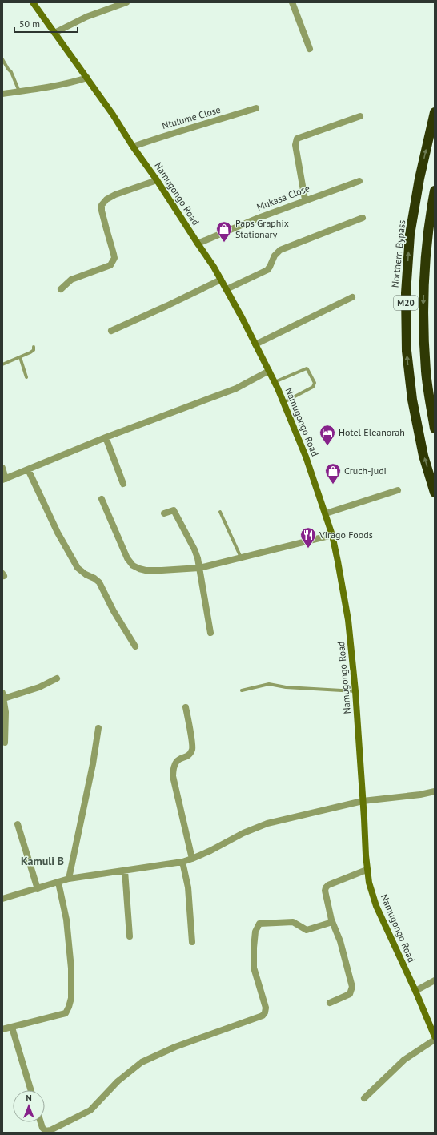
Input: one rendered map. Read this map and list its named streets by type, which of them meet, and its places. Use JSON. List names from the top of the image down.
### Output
{
  "streets": {
    "highway": ["Northern Bypass", "M20"],
    "main road": ["Namugongo Road"],
    "street": ["Ntulume Close", "Mukasa Close"]
  },
  "crossings": [
    ["Ntulume Close", "Namugongo Road"],
    ["Namugongo Road", "Mukasa Close"]
  ],
  "districts": ["Kamuli B"],
  "places": {
    "shop": ["Paps Graphix Stationary", "Cruch-judi"],
    "hotel": ["Hotel Eleanorah"],
    "restaurant": ["Virago Foods"]
  },
  "scale_bar": "50 m",
  "north": "top"
}
